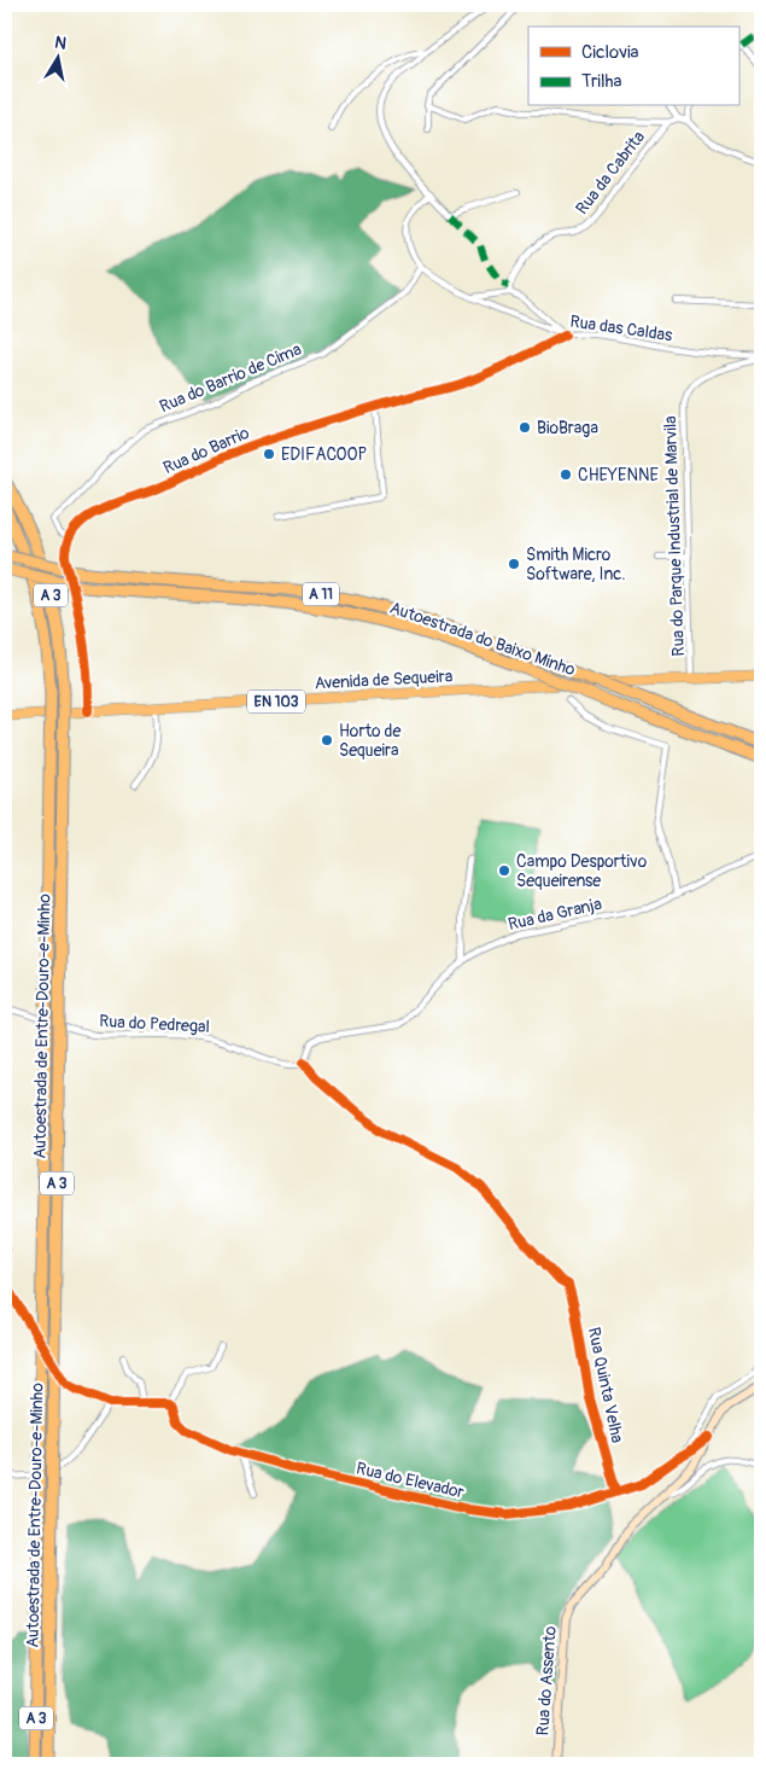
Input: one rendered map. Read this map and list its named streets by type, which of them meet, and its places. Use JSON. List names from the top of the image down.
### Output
{
  "streets": {
    "highway": [
      "A 11",
      "A 3",
      "Autoestrada do Baixo Minho",
      "Autoestrada de Entre-Douro-e-Minho"
    ],
    "main road": ["Avenida de Sequeira", "EN 103"],
    "street": [
      "Rua da Cabrita",
      "Rua das Caldas",
      "Rua do Barrio de Cima",
      "Rua do Barrio",
      "Rua do Parque Industrial de Marvila",
      "Rua da Granja",
      "Rua do Pedregal",
      "Rua Quinta Velha",
      "Rua do Elevador",
      "Rua do Assento"
    ]
  },
  "crossings": [
    ["Rua das Caldas", "Rua do Barrio de Cima"],
    ["Rua das Caldas", "Rua do Barrio"],
    ["Rua das Caldas", "Rua do Parque Industrial de Marvila"],
    ["Rua do Barrio de Cima", "Rua do Barrio"],
    ["Rua do Parque Industrial de Marvila", "Avenida de Sequeira"],
    ["Rua do Parque Industrial de Marvila", "EN 103"],
    ["Avenida de Sequeira", "EN 103"],
    ["Rua da Granja", "Rua do Pedregal"],
    ["Rua da Granja", "Rua Quinta Velha"],
    ["Rua do Pedregal", "Rua Quinta Velha"],
    ["Rua Quinta Velha", "Rua do Elevador"],
    ["Rua do Elevador", "Rua do Assento"]
  ],
  "places": [
    "BioBraga",
    "EDIFACOOP",
    "CHEYENNE",
    "Smith Micro Software, Inc.",
    "Horto de Sequeira",
    "Campo Desportivo Sequeirense"
  ],
  "legend": ["Ciclovia", "Trilha"],
  "north": "top"
}
